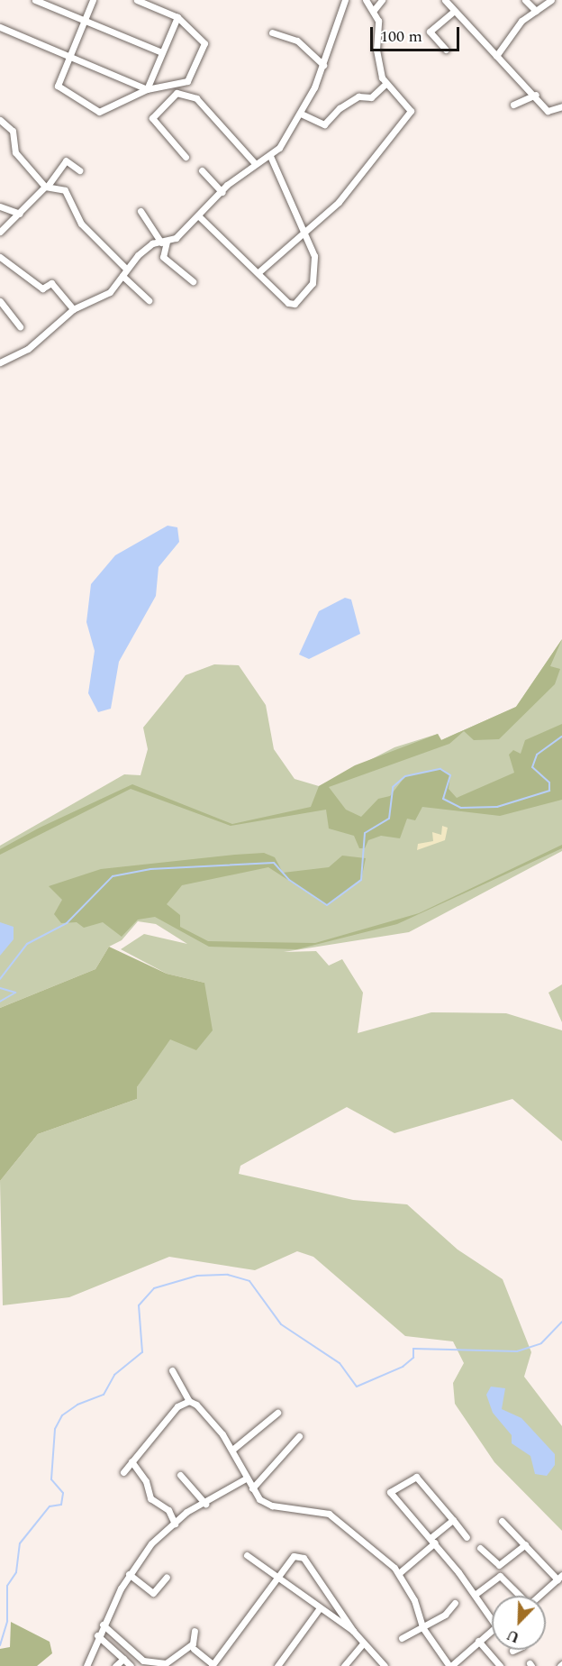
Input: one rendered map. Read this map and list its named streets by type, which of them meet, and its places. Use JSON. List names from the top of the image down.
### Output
{
  "scale_bar": "100 m",
  "north": "bottom left"
}
